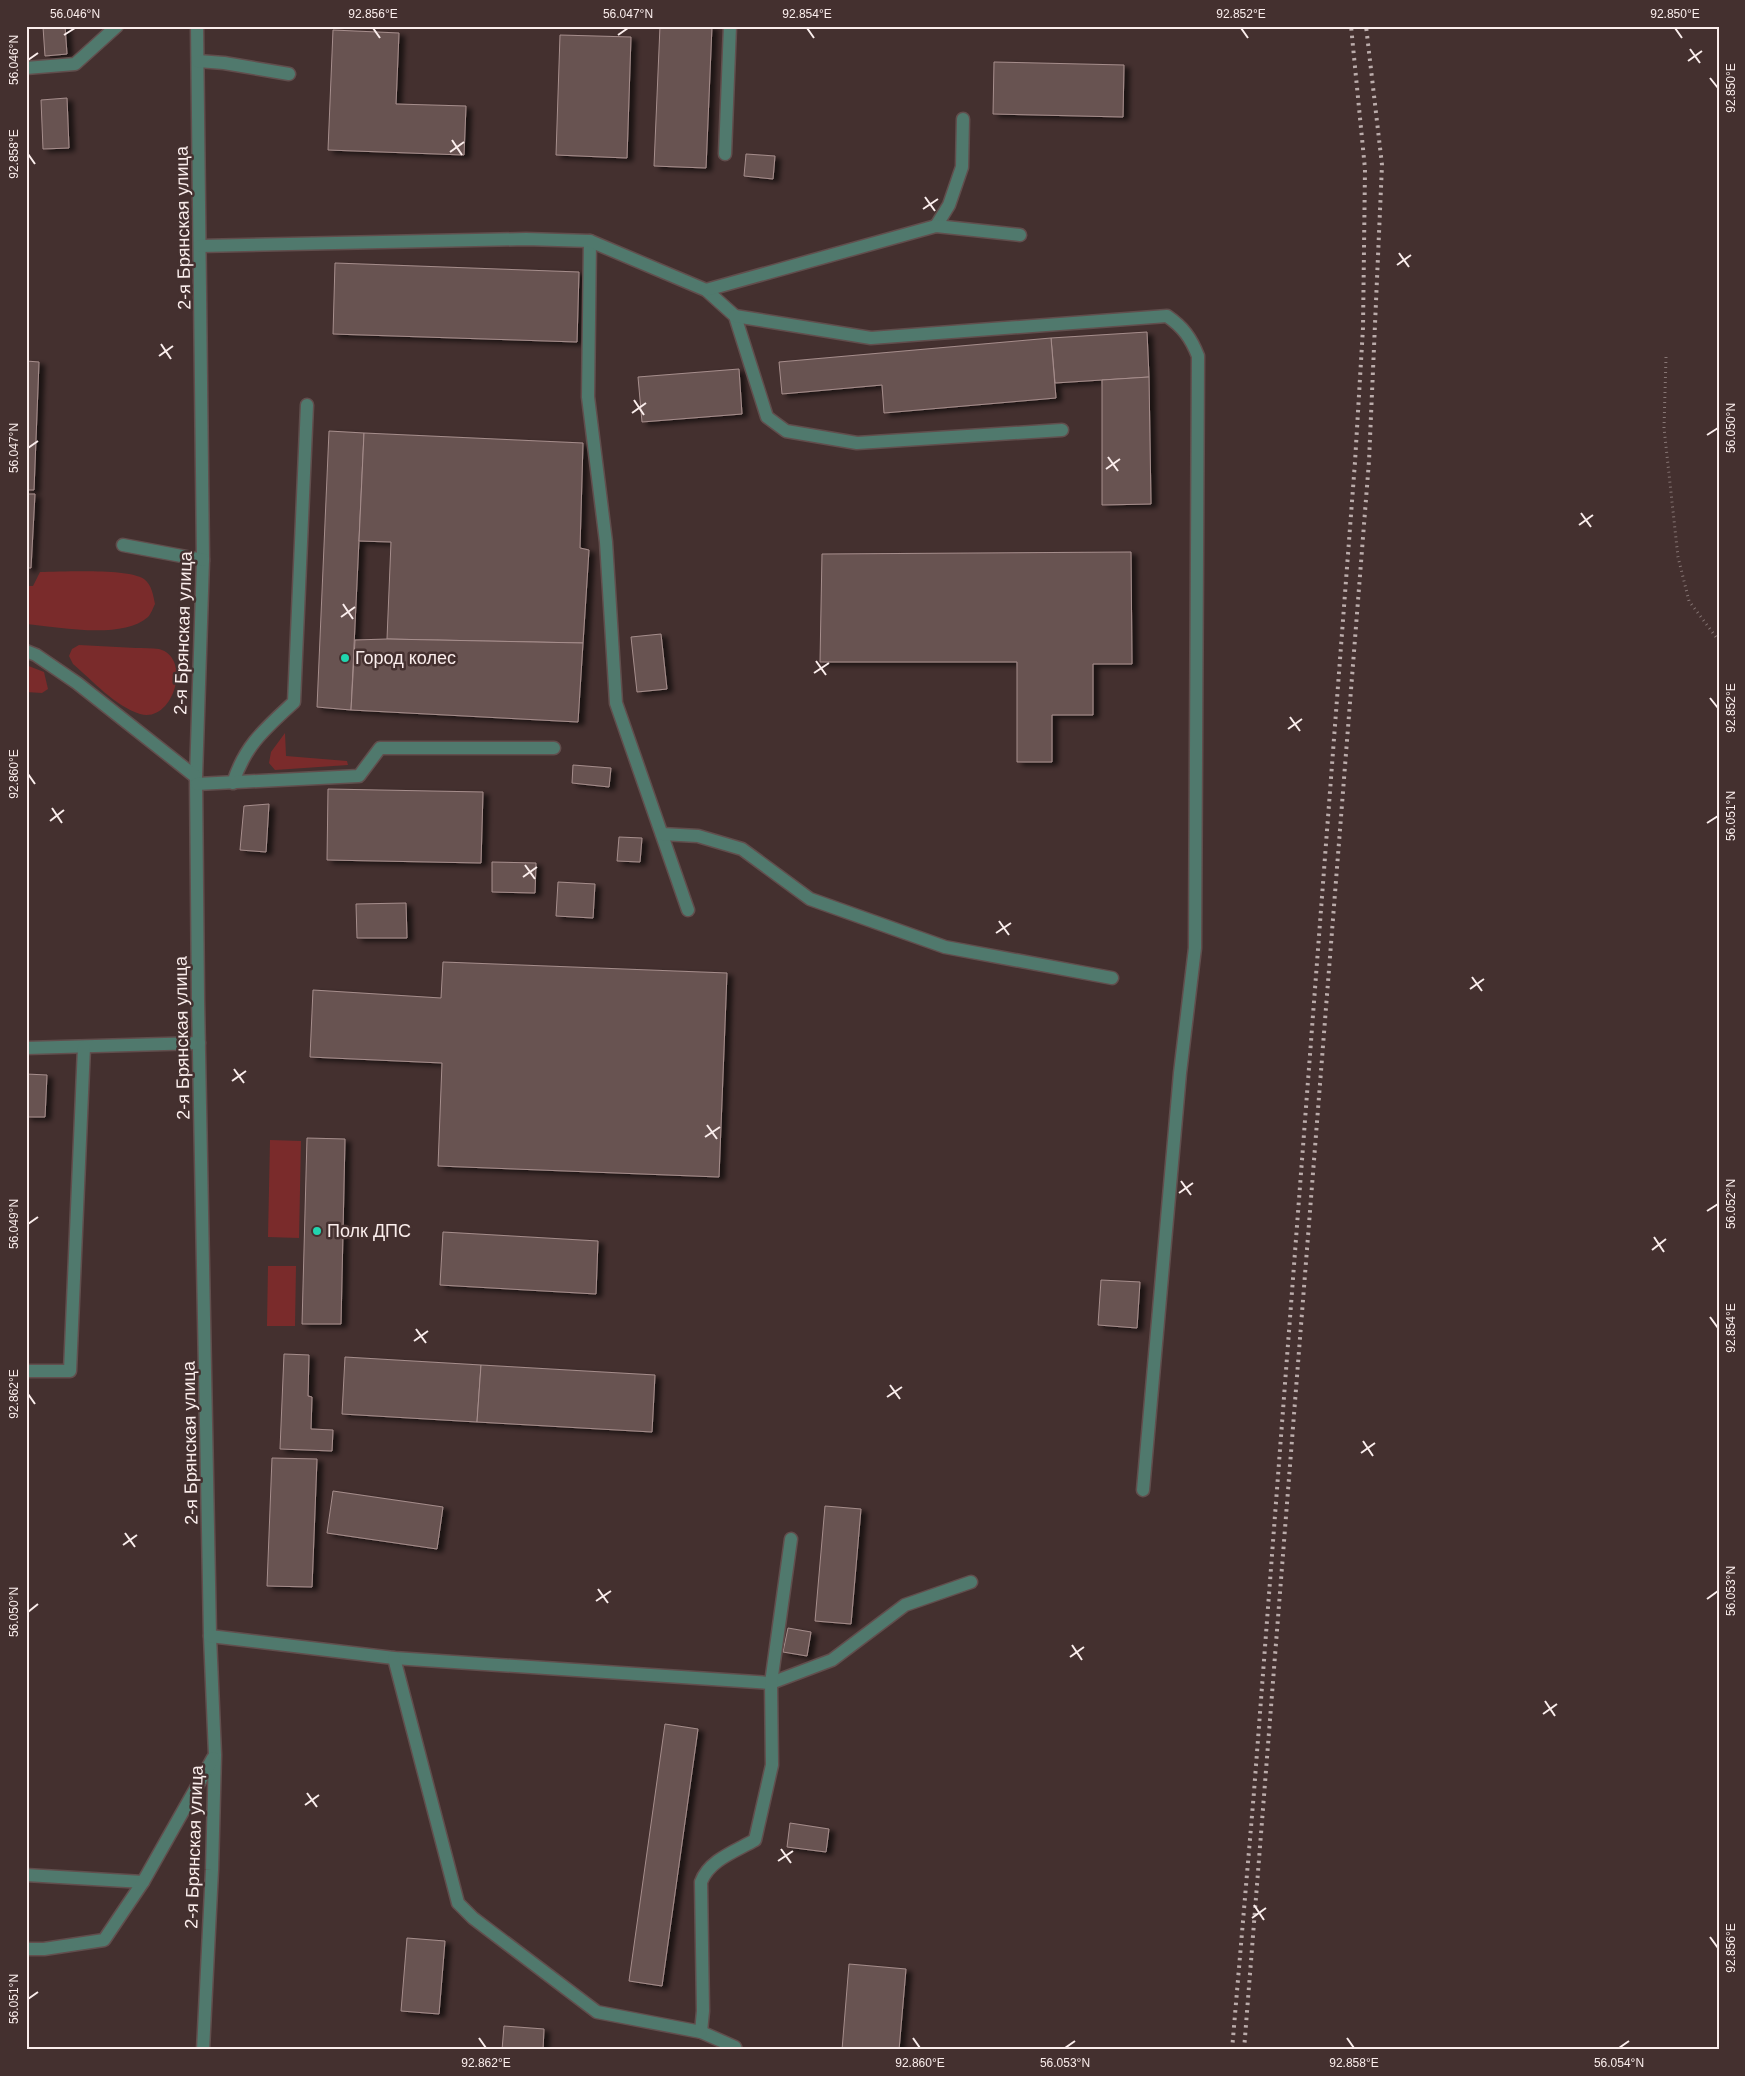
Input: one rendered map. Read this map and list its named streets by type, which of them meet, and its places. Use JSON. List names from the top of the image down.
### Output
{
  "streets": {
    "street": ["2-я Брянская улица"]
  },
  "places": ["Город колес", "Полк ДПС"],
  "coordinates": [
    "56.046°N",
    "92.856°E",
    "56.047°N",
    "92.854°E",
    "92.852°E",
    "92.850°E",
    "92.858°E",
    "56.050°N",
    "92.860°E",
    "56.051°N",
    "56.052°N",
    "56.049°N",
    "92.862°E",
    "56.053°N",
    "56.054°N"
  ]
}
